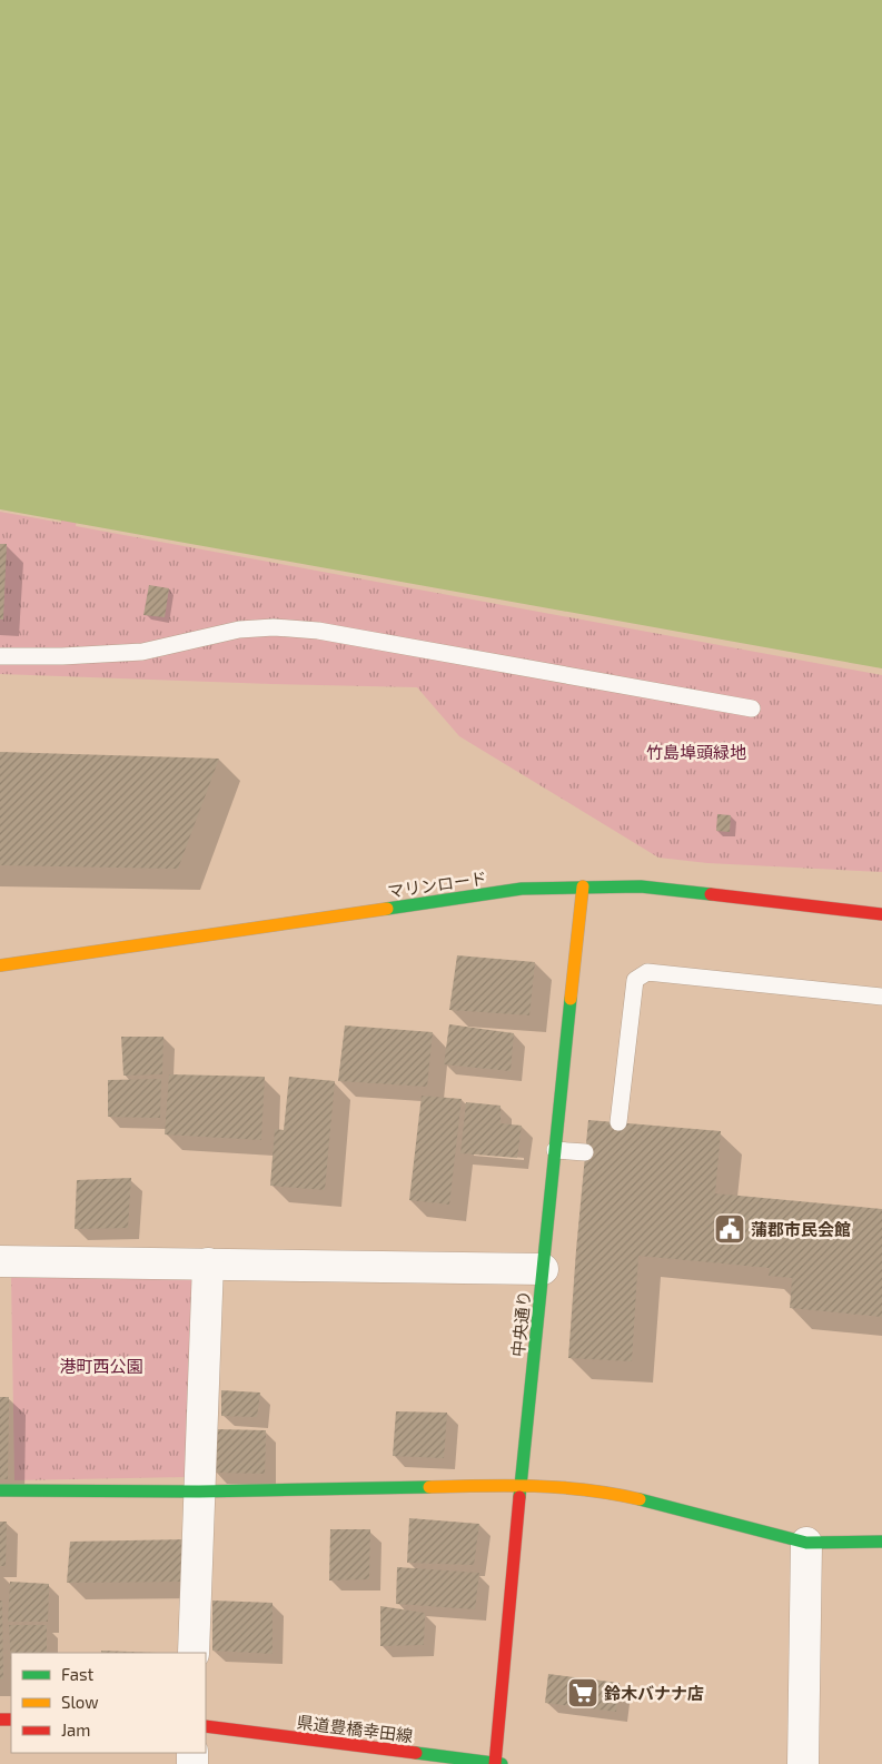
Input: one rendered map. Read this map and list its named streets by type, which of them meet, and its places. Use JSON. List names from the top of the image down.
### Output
{
  "streets": {
    "street": ["マリンロード", "中央通り", "県道豊橋幸田線"]
  },
  "crossings": [
    ["マリンロード", "中央通り"],
    ["中央通り", "県道豊橋幸田線"]
  ],
  "parks": ["竹島埠頭緑地", "港町西公園"],
  "places": {
    "public building": ["蒲郡市民会館"],
    "supermarket": ["鈴木バナナ店"]
  },
  "legend": ["Fast", "Slow", "Jam"]
}
